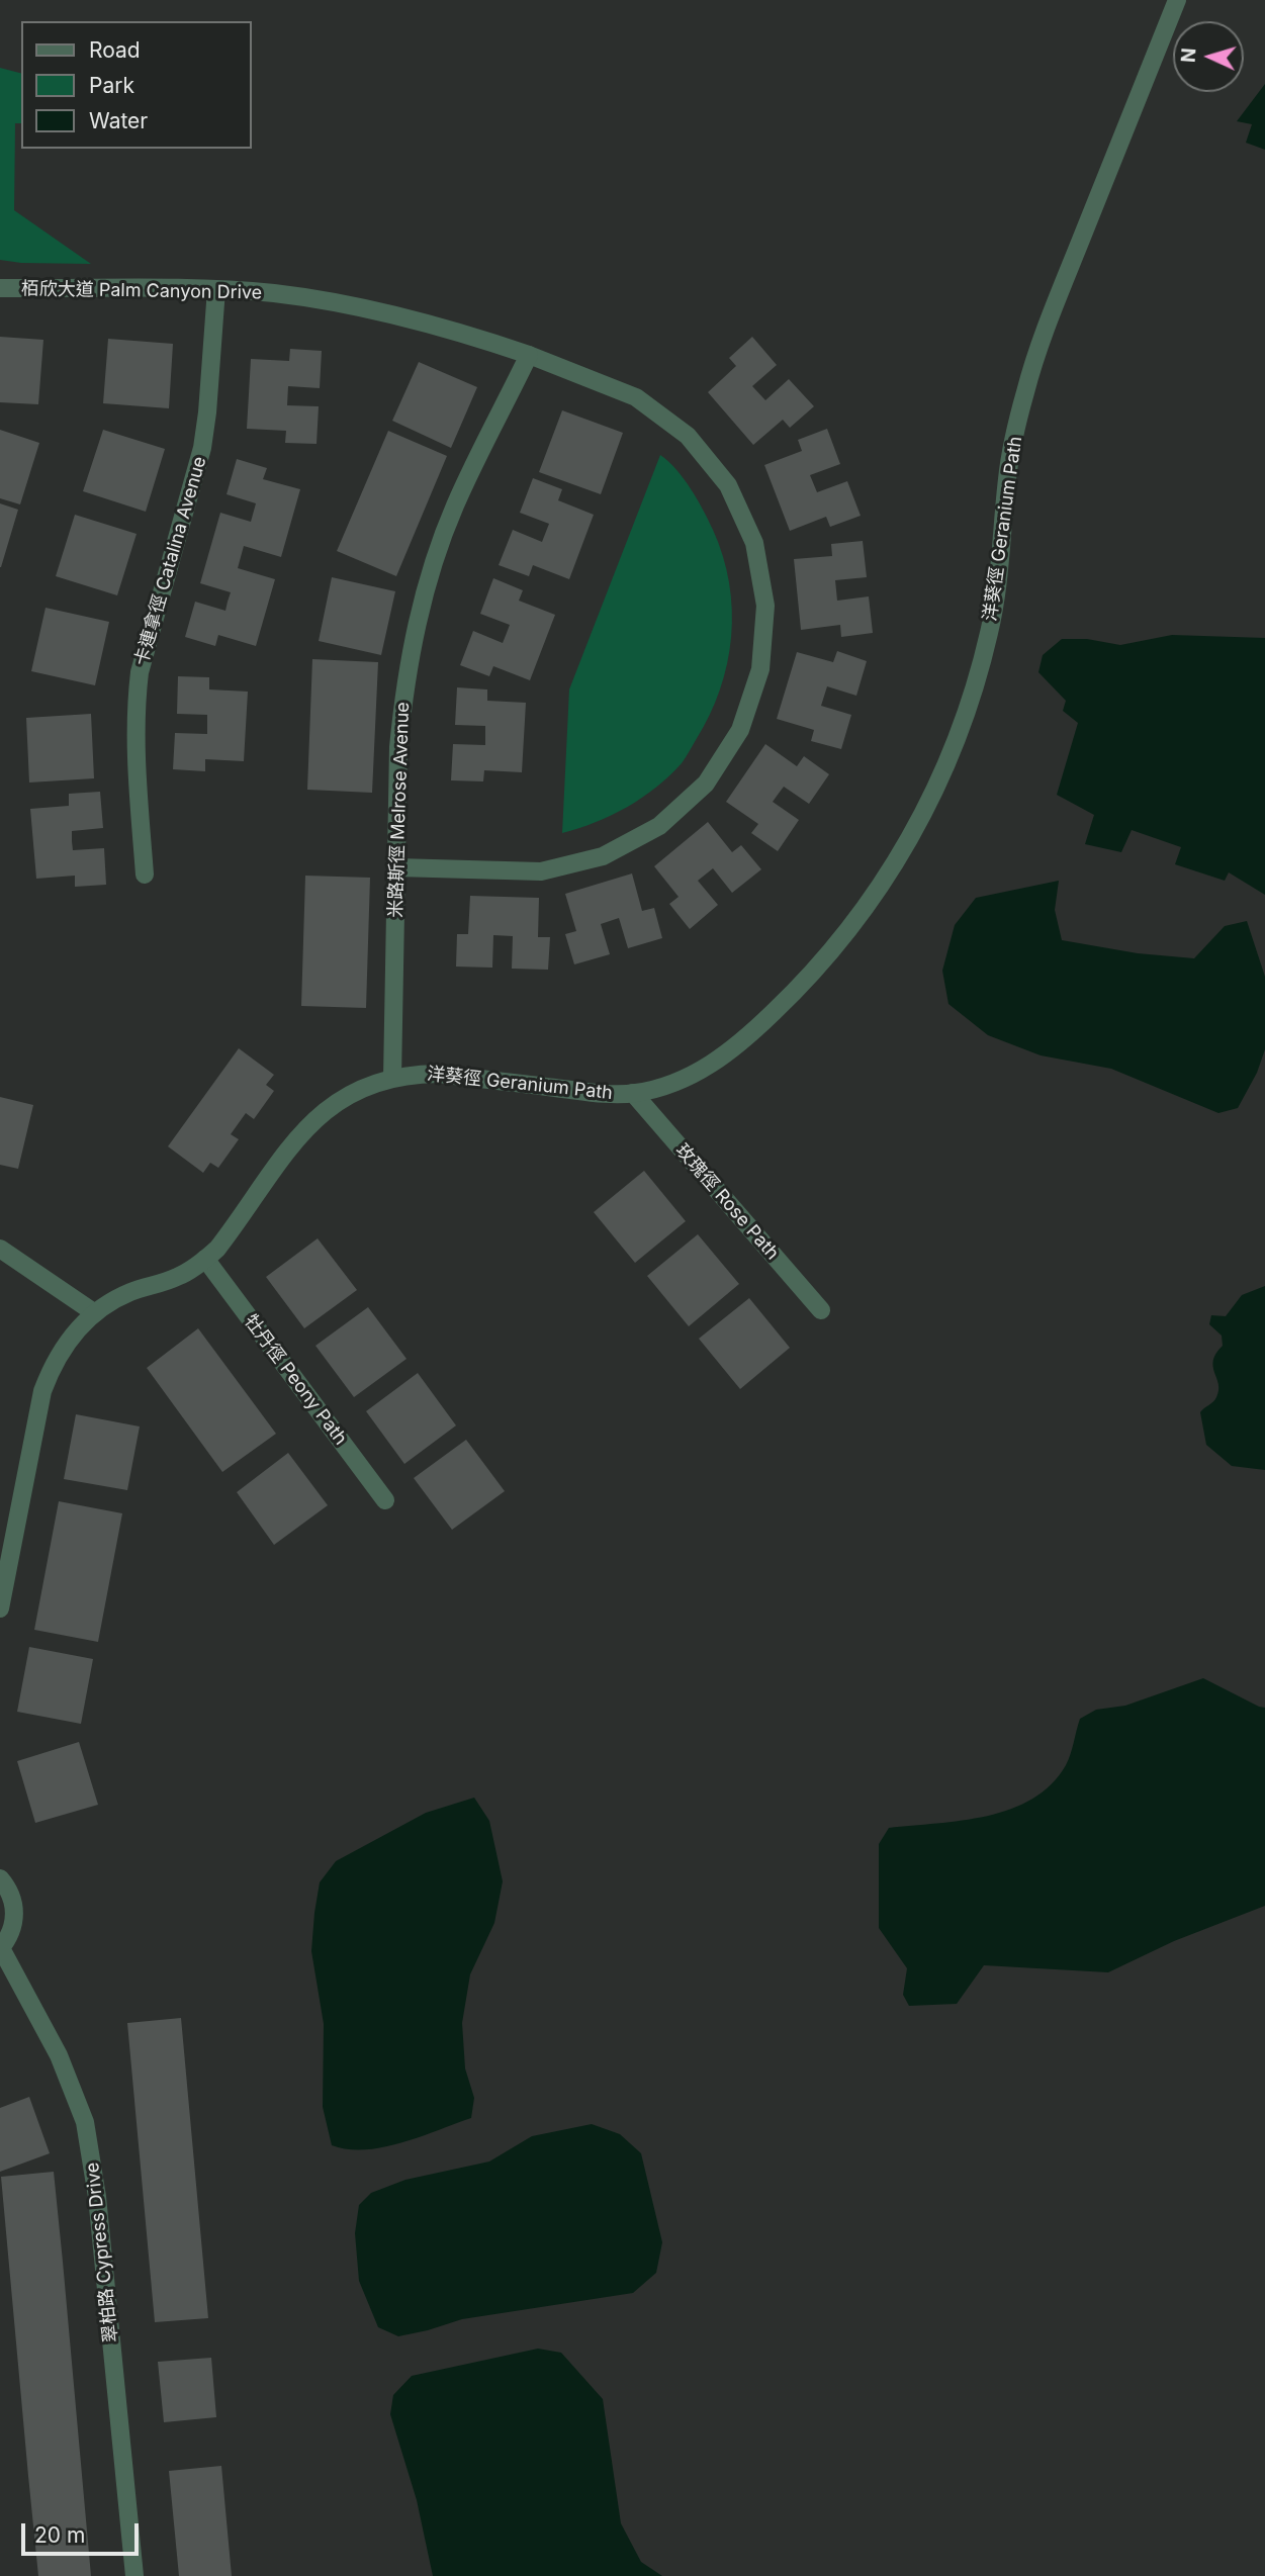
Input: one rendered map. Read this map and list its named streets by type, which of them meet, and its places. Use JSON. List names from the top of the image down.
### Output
{
  "streets": {
    "street": [
      "栢欣大道 Palm Canyon Drive",
      "洋葵徑 Geranium Path",
      "卡連拿徑 Catalina Avenue",
      "米路斯徑 Melrose Avenue",
      "玫瑰徑 Rose Path",
      "牡丹徑 Peony Path",
      "翠柏路 Cypress Drive"
    ]
  },
  "crossings": [
    ["栢欣大道 Palm Canyon Drive", "卡連拿徑 Catalina Avenue"],
    ["栢欣大道 Palm Canyon Drive", "米路斯徑 Melrose Avenue"],
    ["洋葵徑 Geranium Path", "米路斯徑 Melrose Avenue"],
    ["洋葵徑 Geranium Path", "玫瑰徑 Rose Path"],
    ["洋葵徑 Geranium Path", "牡丹徑 Peony Path"]
  ],
  "legend": ["Road", "Park", "Water"],
  "scale_bar": "20 m",
  "north": "left"
}
